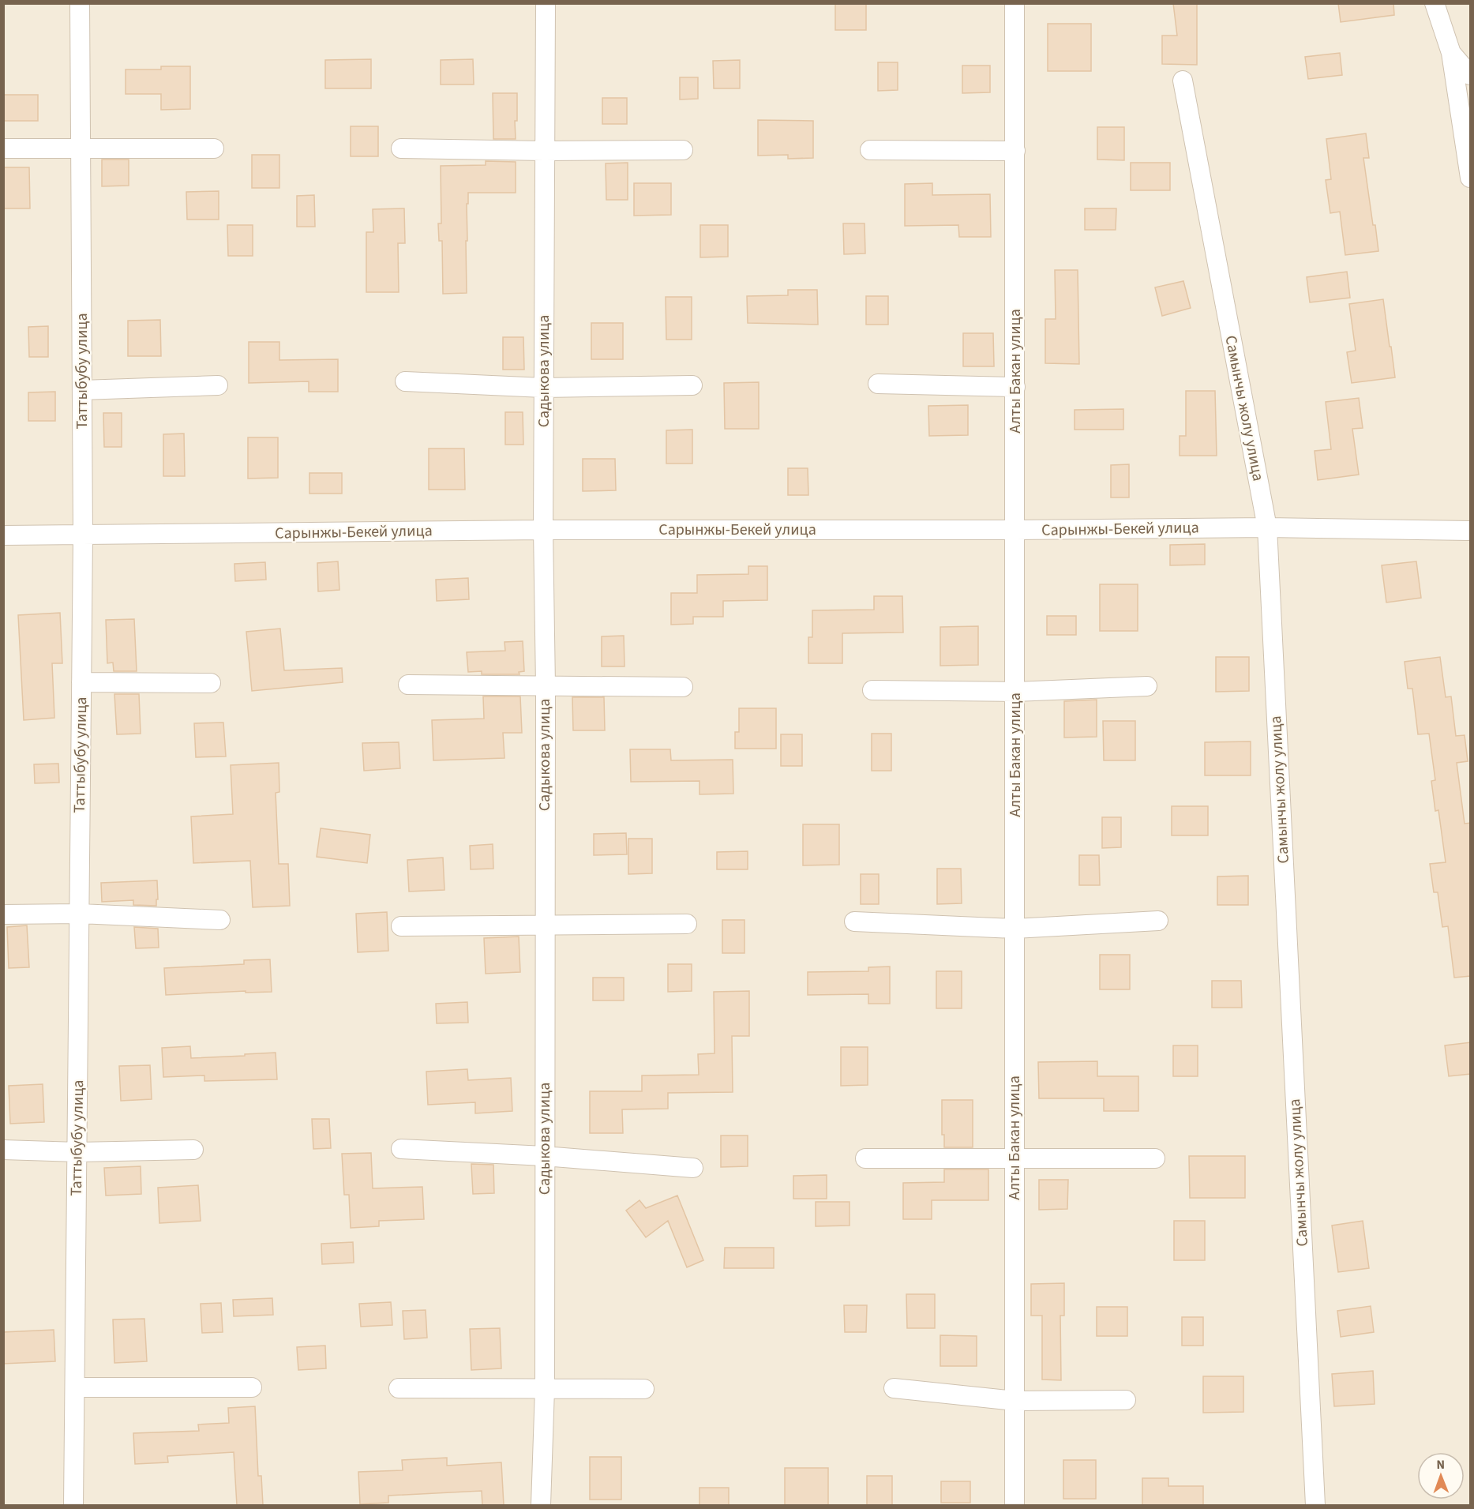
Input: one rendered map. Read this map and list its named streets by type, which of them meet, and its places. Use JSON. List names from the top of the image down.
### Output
{
  "streets": {
    "street": [
      "Таттыбубу улица",
      "Садыкова улица",
      "Алты Бакан улица",
      "Самынчы жолу улица",
      "Сарынжы-Бекей улица"
    ]
  },
  "crossings": [
    ["Таттыбубу улица", "Сарынжы-Бекей улица"],
    ["Садыкова улица", "Сарынжы-Бекей улица"],
    ["Алты Бакан улица", "Сарынжы-Бекей улица"],
    ["Самынчы жолу улица", "Сарынжы-Бекей улица"]
  ],
  "north": "top"
}
